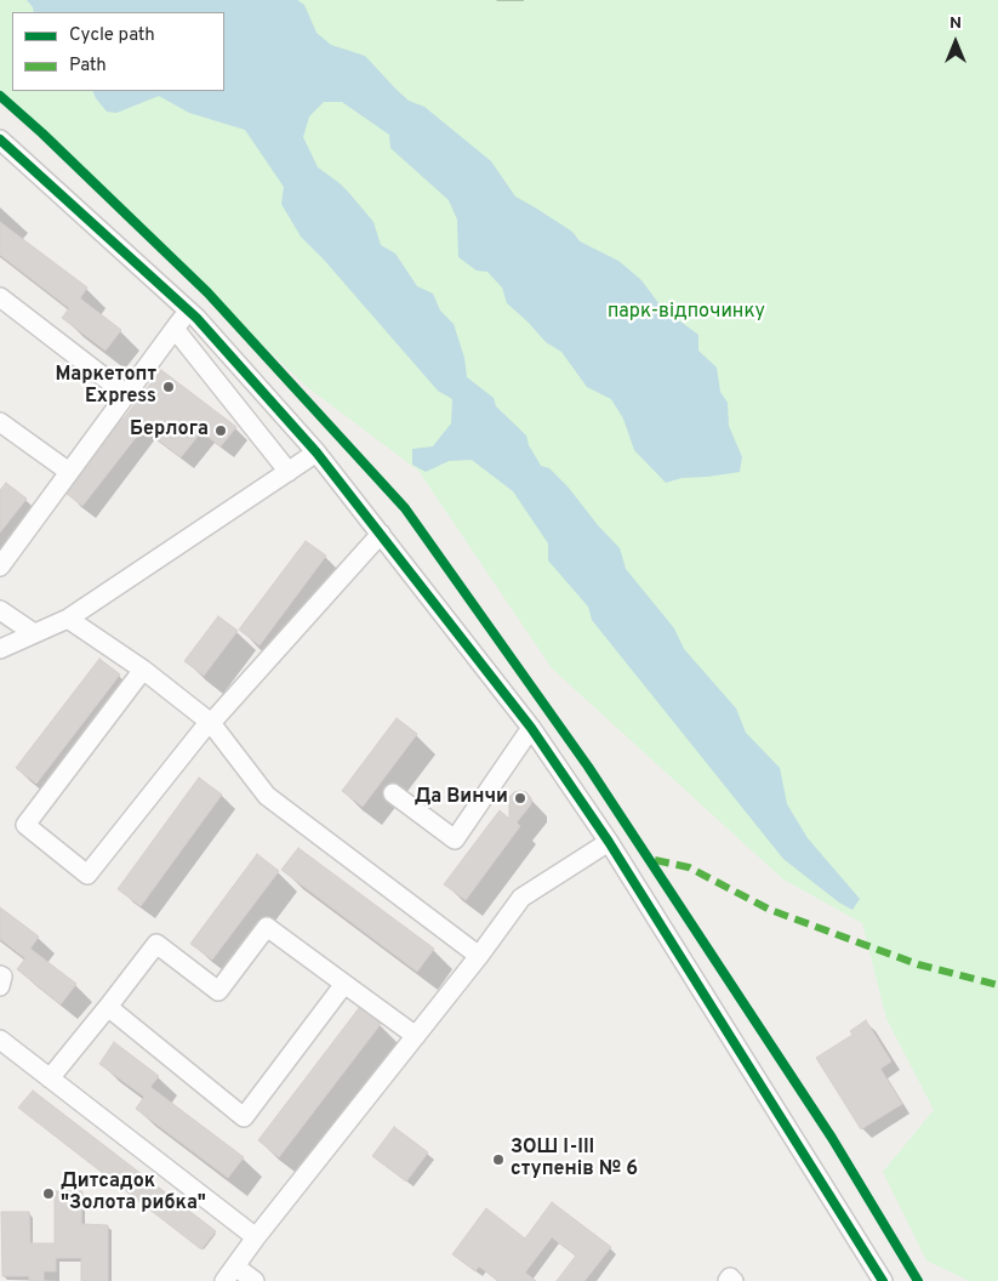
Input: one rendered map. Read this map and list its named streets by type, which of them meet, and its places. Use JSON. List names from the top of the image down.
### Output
{
  "parks": ["парк-відпочинку"],
  "places": [
    "Маркетопт Express",
    "Берлога",
    "Да Винчи",
    "ЗОШ І-ІІІ ступенів № 6",
    "Дитсадок \"Золота рибка\""
  ],
  "legend": ["Cycle path", "Path"],
  "north": "top"
}
